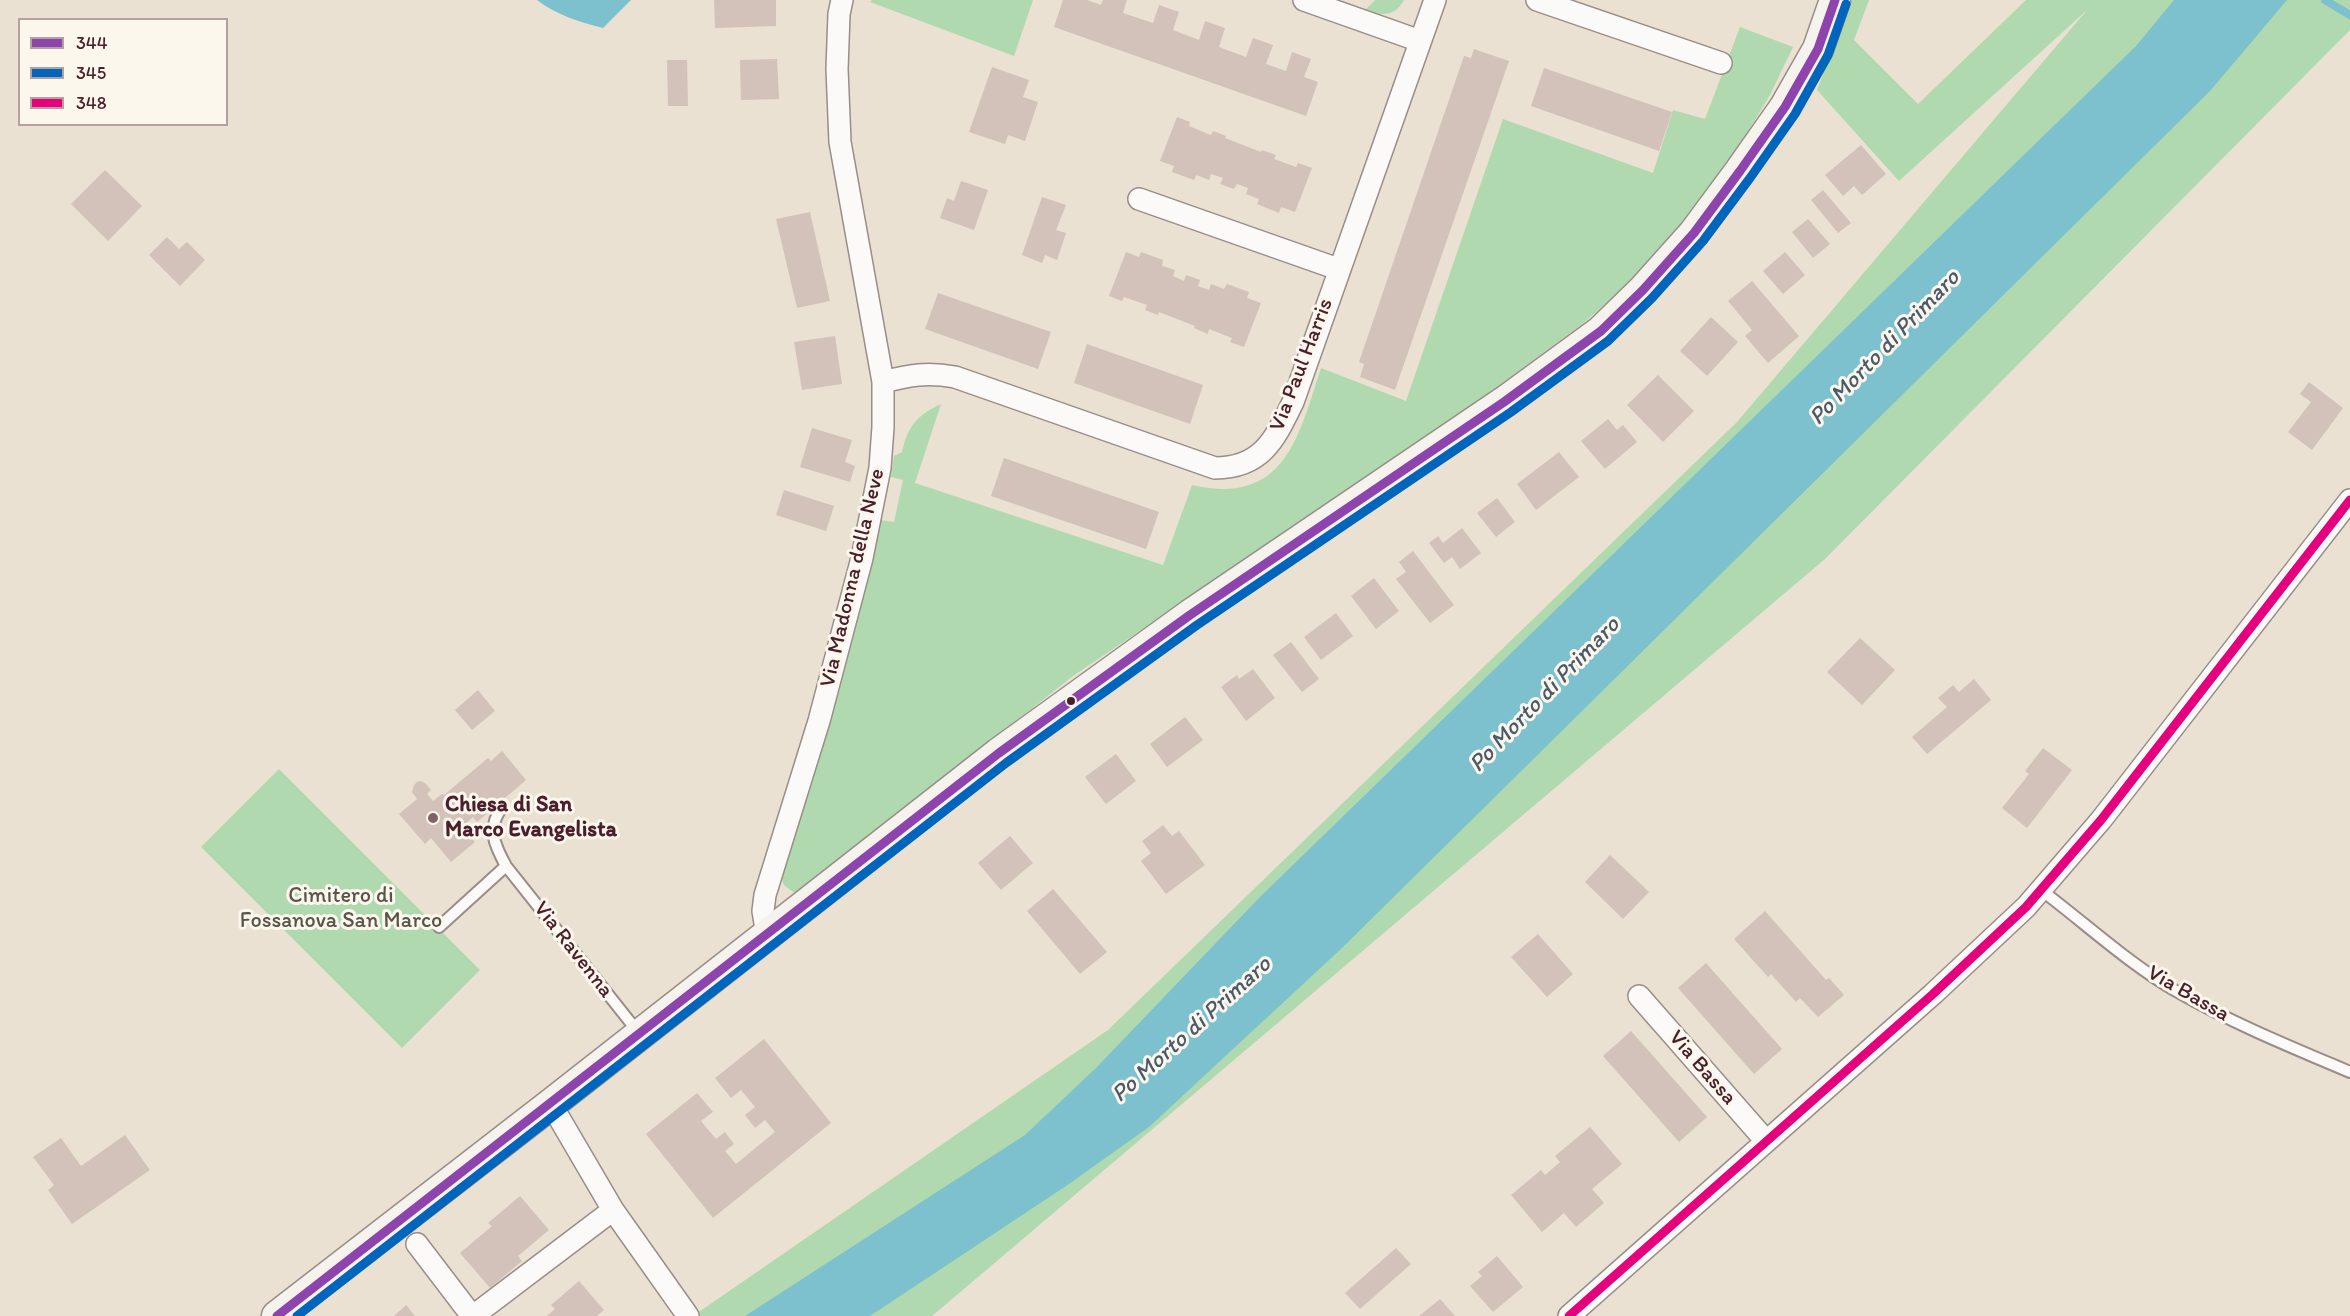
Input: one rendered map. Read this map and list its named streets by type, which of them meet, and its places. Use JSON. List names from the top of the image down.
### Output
{
  "streets": {
    "street": ["Via Paul Harris", "Via Madonna della Neve", "Via Bassa"],
    "lane": ["Via Ravenna"]
  },
  "crossings": [
    ["Via Paul Harris", "Via Madonna della Neve"]
  ],
  "water": ["Po Morto di Primaro"],
  "parks": ["Cimitero di Fossanova San Marco"],
  "places": ["Chiesa di San Marco Evangelista"],
  "lines": ["transit line 344", "transit line 345", "transit line 348"],
  "legend": ["344", "345", "348"]
}
